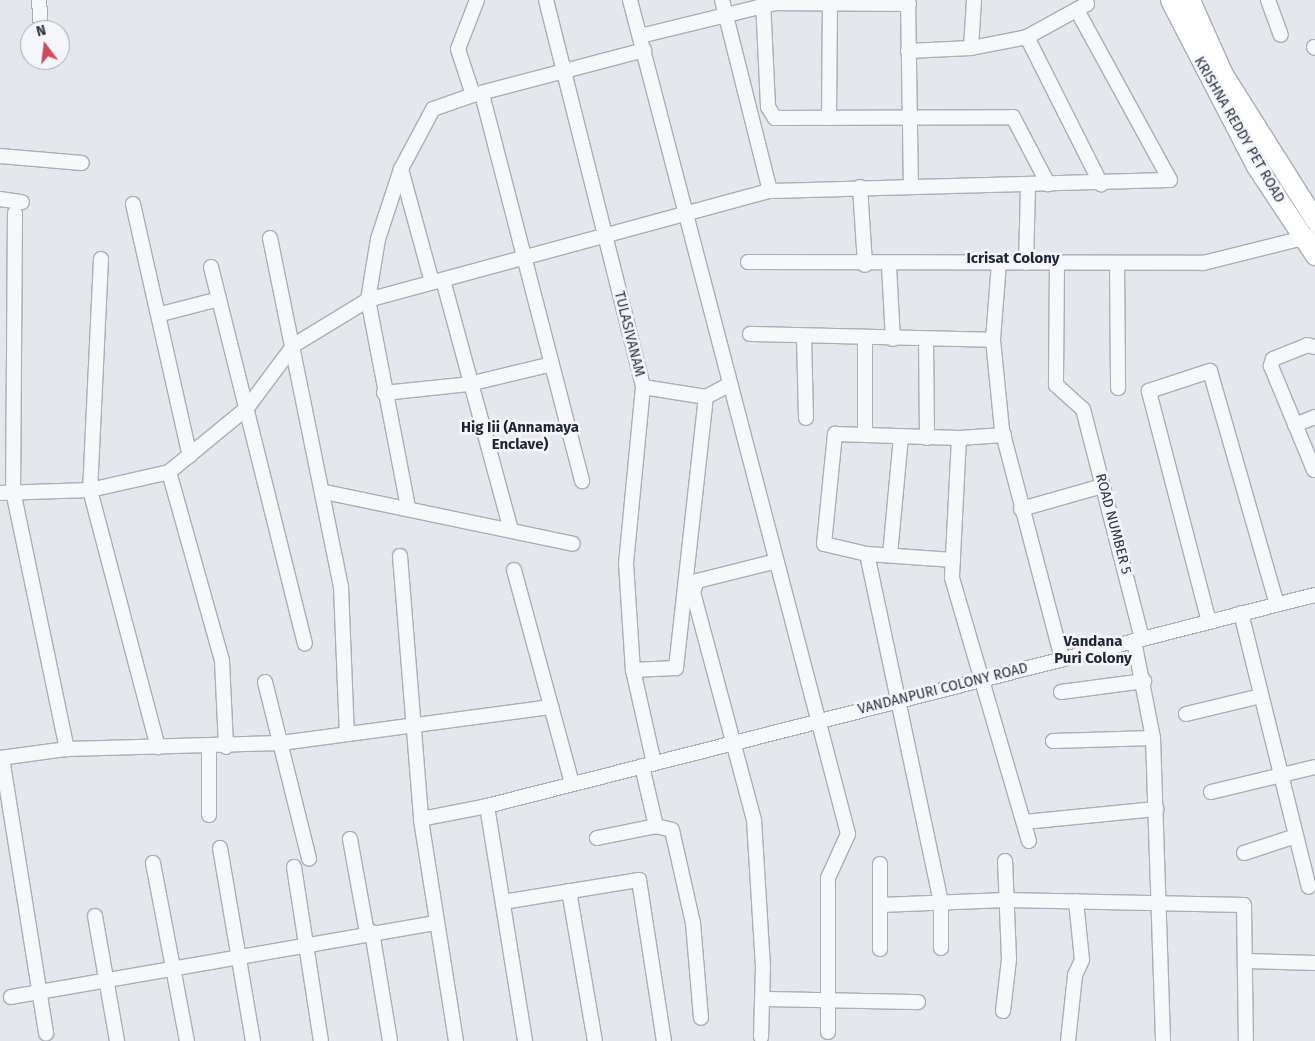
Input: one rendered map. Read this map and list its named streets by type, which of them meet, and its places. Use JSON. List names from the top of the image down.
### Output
{
  "streets": {
    "main road": ["KRISHNA REDDY PET ROAD"],
    "street": ["TULASIVANAM", "ROAD NUMBER 5", "VANDANPURI COLONY ROAD"]
  },
  "crossings": [
    ["TULASIVANAM", "VANDANPURI COLONY ROAD"],
    ["ROAD NUMBER 5", "VANDANPURI COLONY ROAD"]
  ],
  "districts": ["Icrisat Colony", "Hig Iii (Annamaya Enclave)", "Vandana Puri Colony"],
  "north": "top"
}
